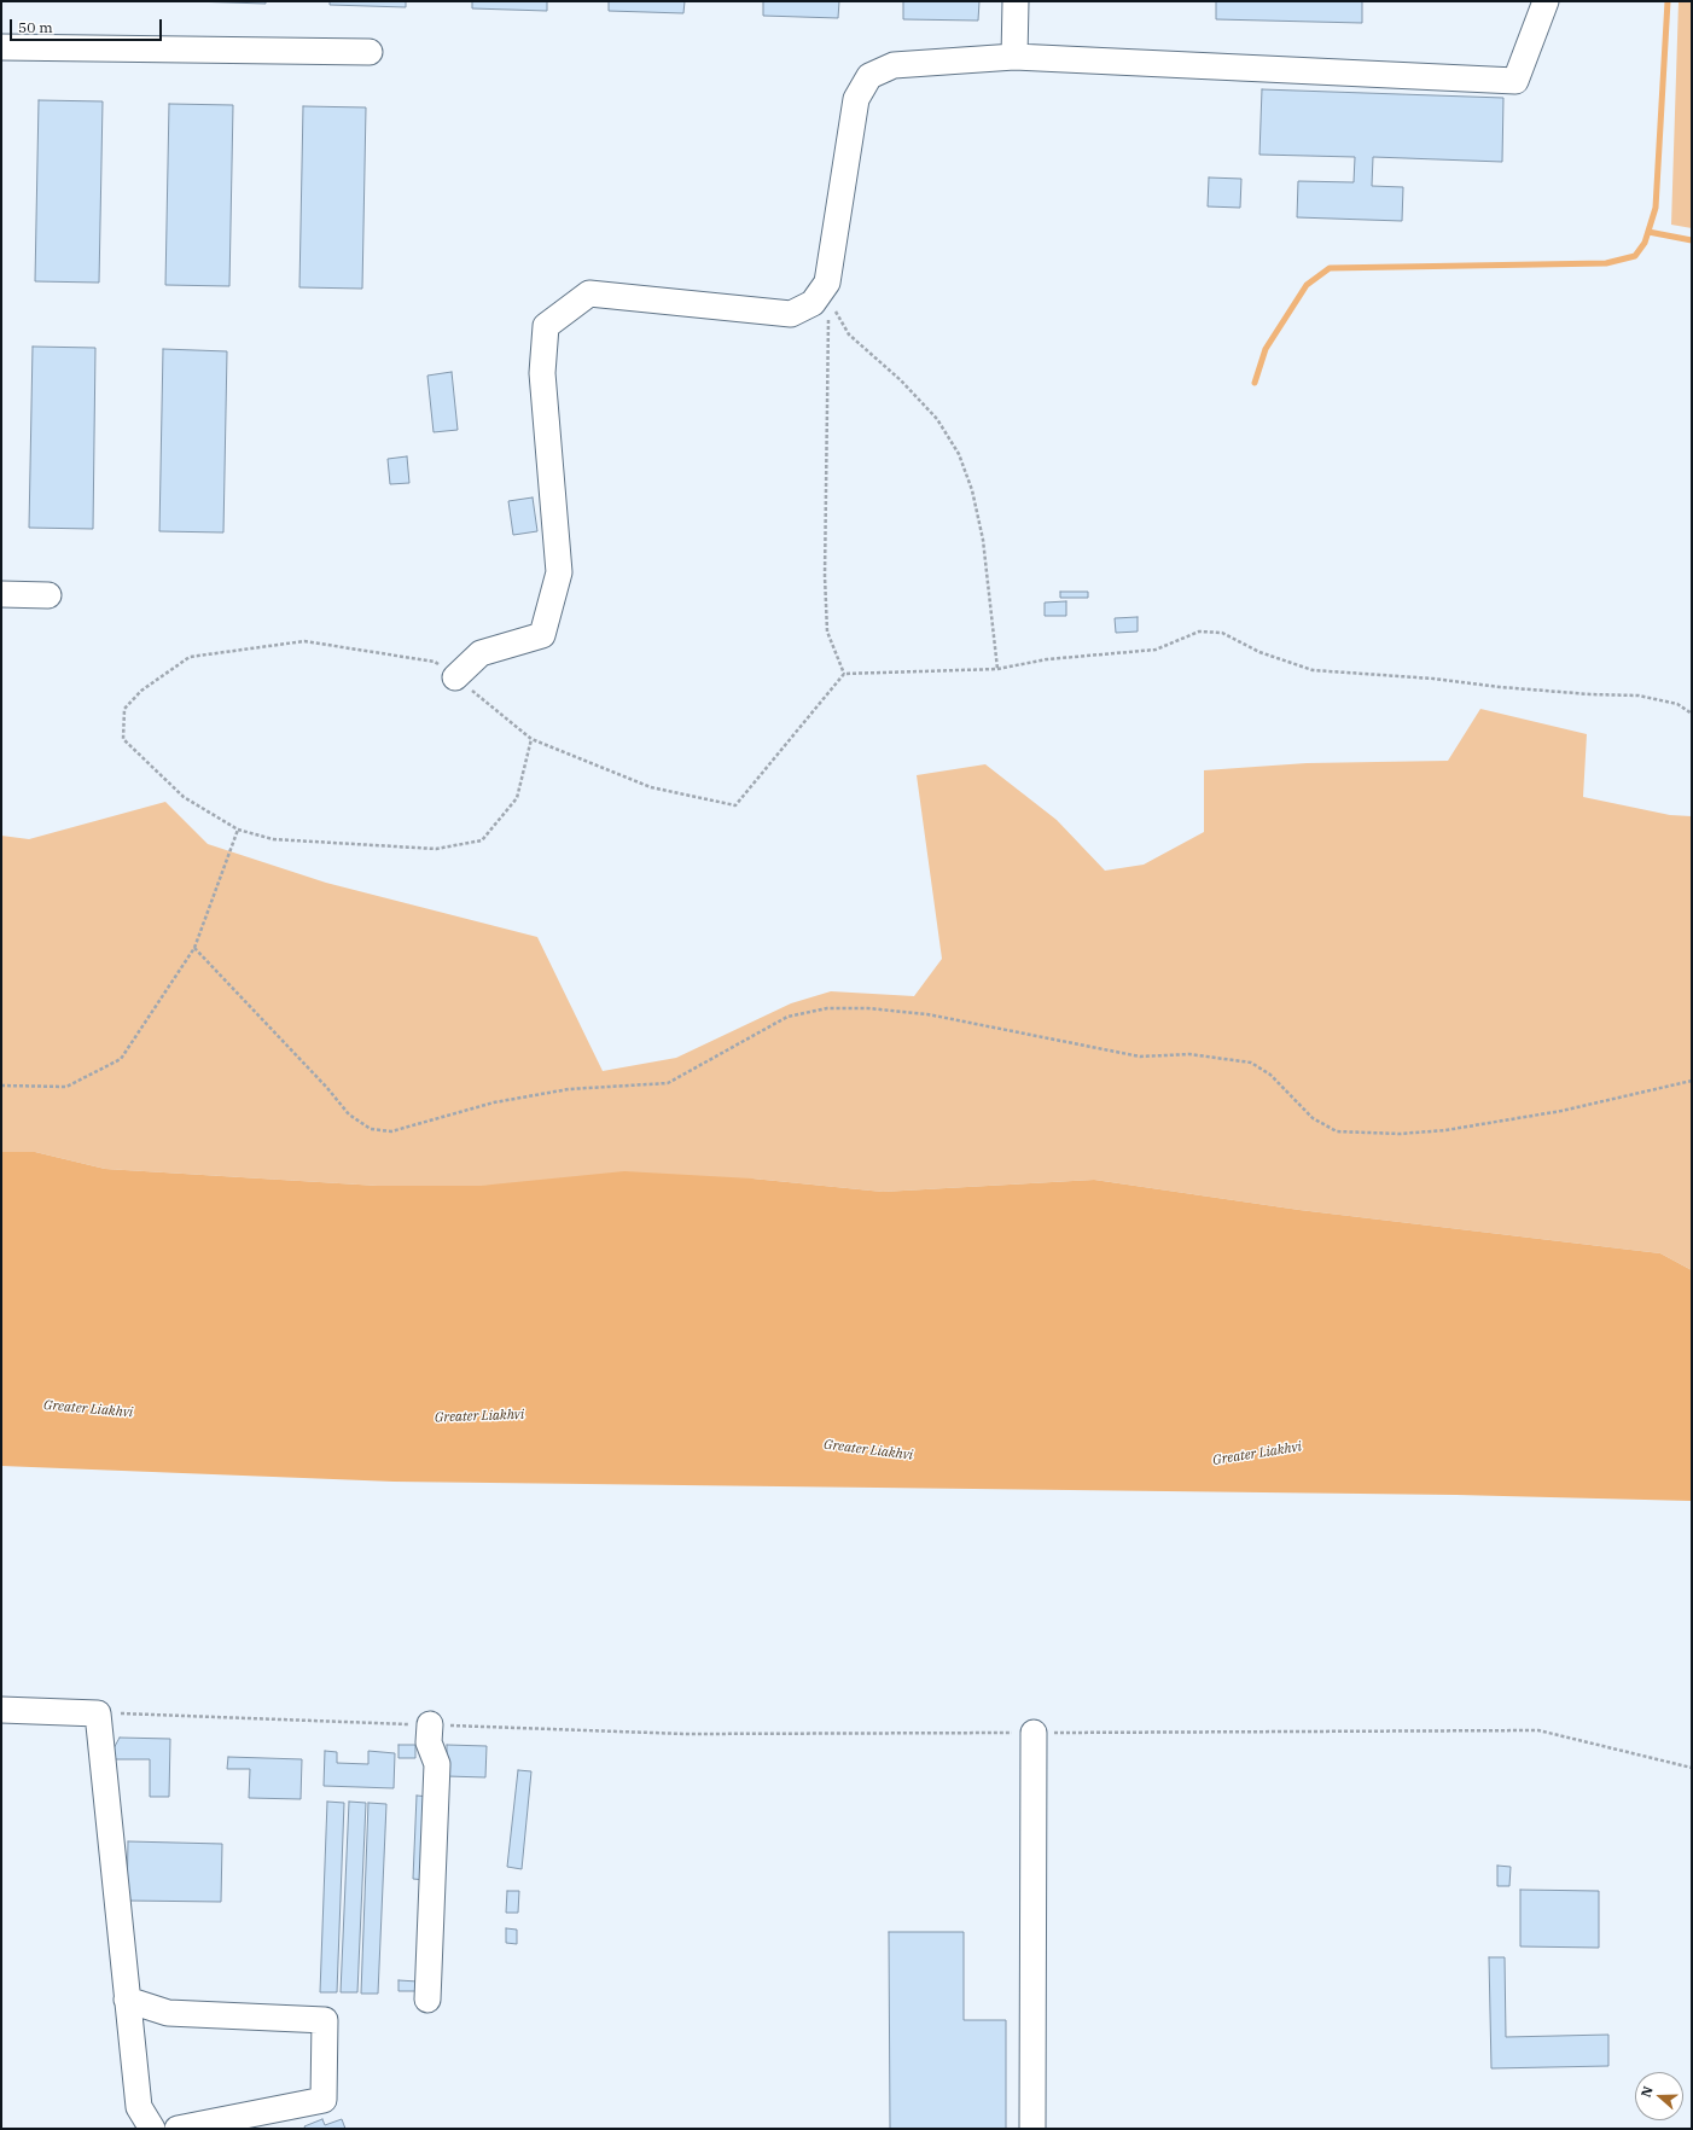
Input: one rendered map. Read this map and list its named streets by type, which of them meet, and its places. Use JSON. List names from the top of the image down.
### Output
{
  "water": ["Greater Liakhvi"],
  "scale_bar": "50 m",
  "north": "left"
}
